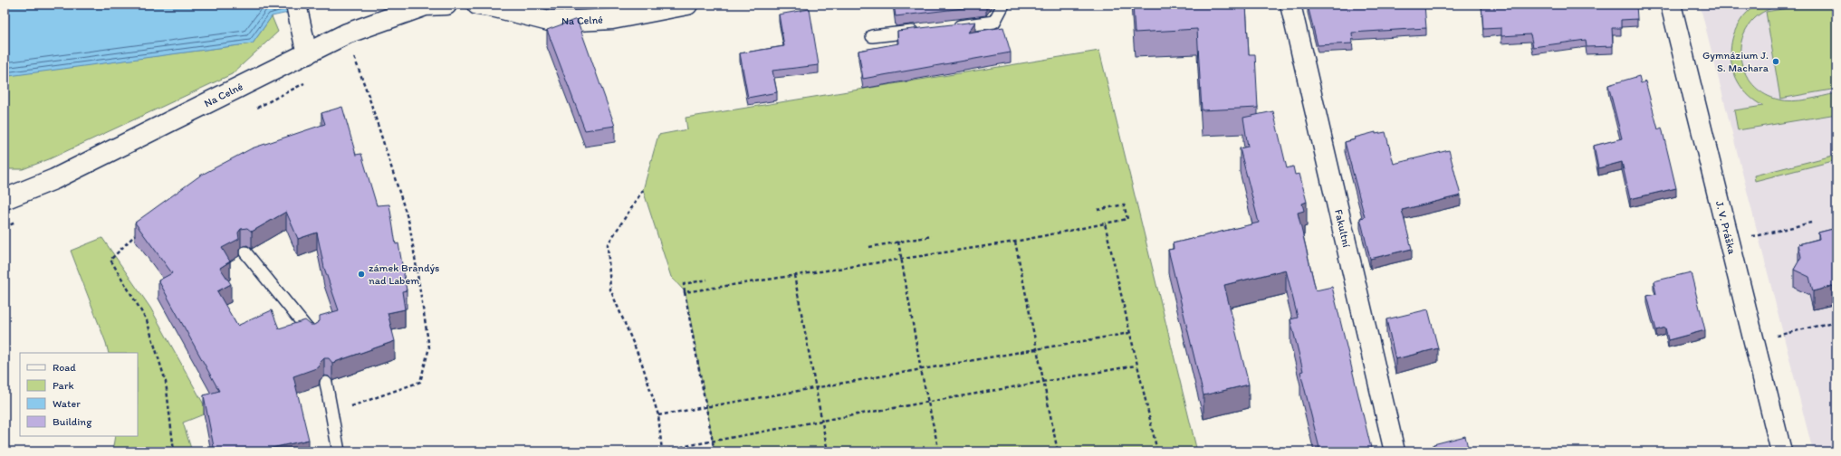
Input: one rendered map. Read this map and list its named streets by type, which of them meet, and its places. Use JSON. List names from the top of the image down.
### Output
{
  "streets": {
    "street": ["Na Celné", "Fakultní", "J. V. Práška"]
  },
  "places": ["Gymnázium J. S. Machara", "zámek Brandýs nad Labem"],
  "legend": [
    "Road",
    "Park",
    "Water",
    "Building"
  ]
}
